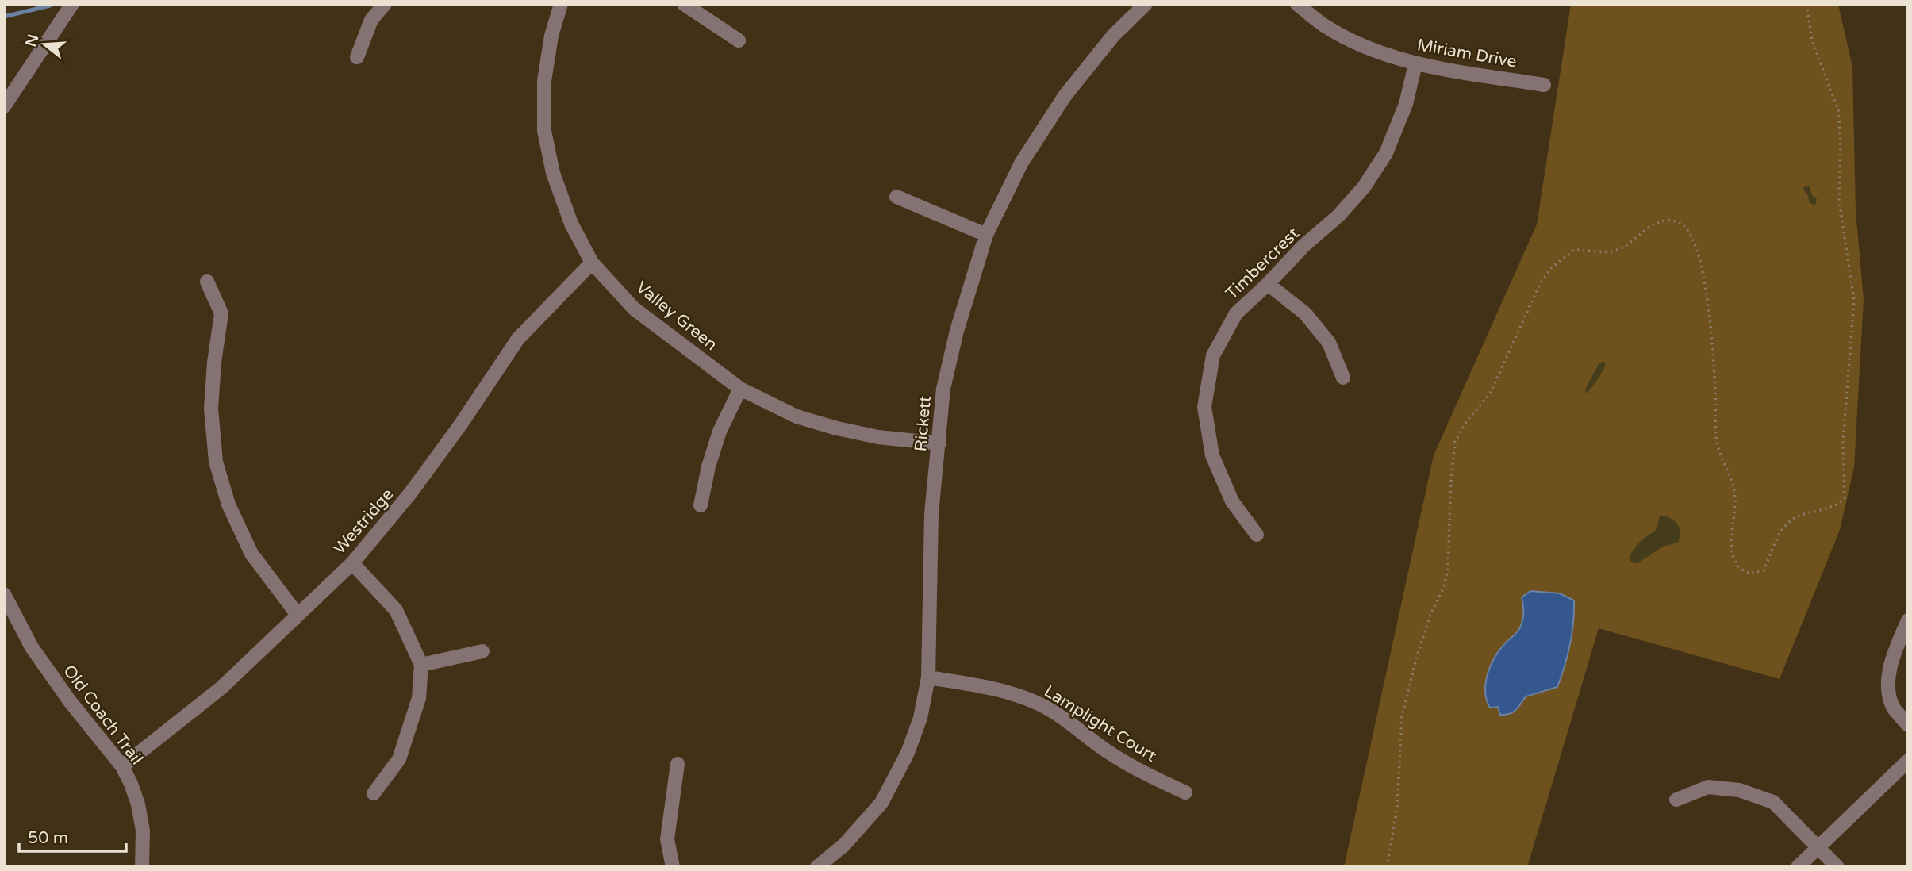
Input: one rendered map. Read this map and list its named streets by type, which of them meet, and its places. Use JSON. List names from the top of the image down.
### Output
{
  "streets": {
    "street": [
      "Miriam Drive",
      "Timbercrest",
      "Valley Green",
      "Rickett",
      "Westridge",
      "Old Coach Trail",
      "Lamplight Court"
    ]
  },
  "crossings": [
    ["Miriam Drive", "Timbercrest"],
    ["Valley Green", "Rickett"],
    ["Valley Green", "Westridge"],
    ["Rickett", "Lamplight Court"],
    ["Westridge", "Old Coach Trail"]
  ],
  "scale_bar": "50 m",
  "north": "left"
}
